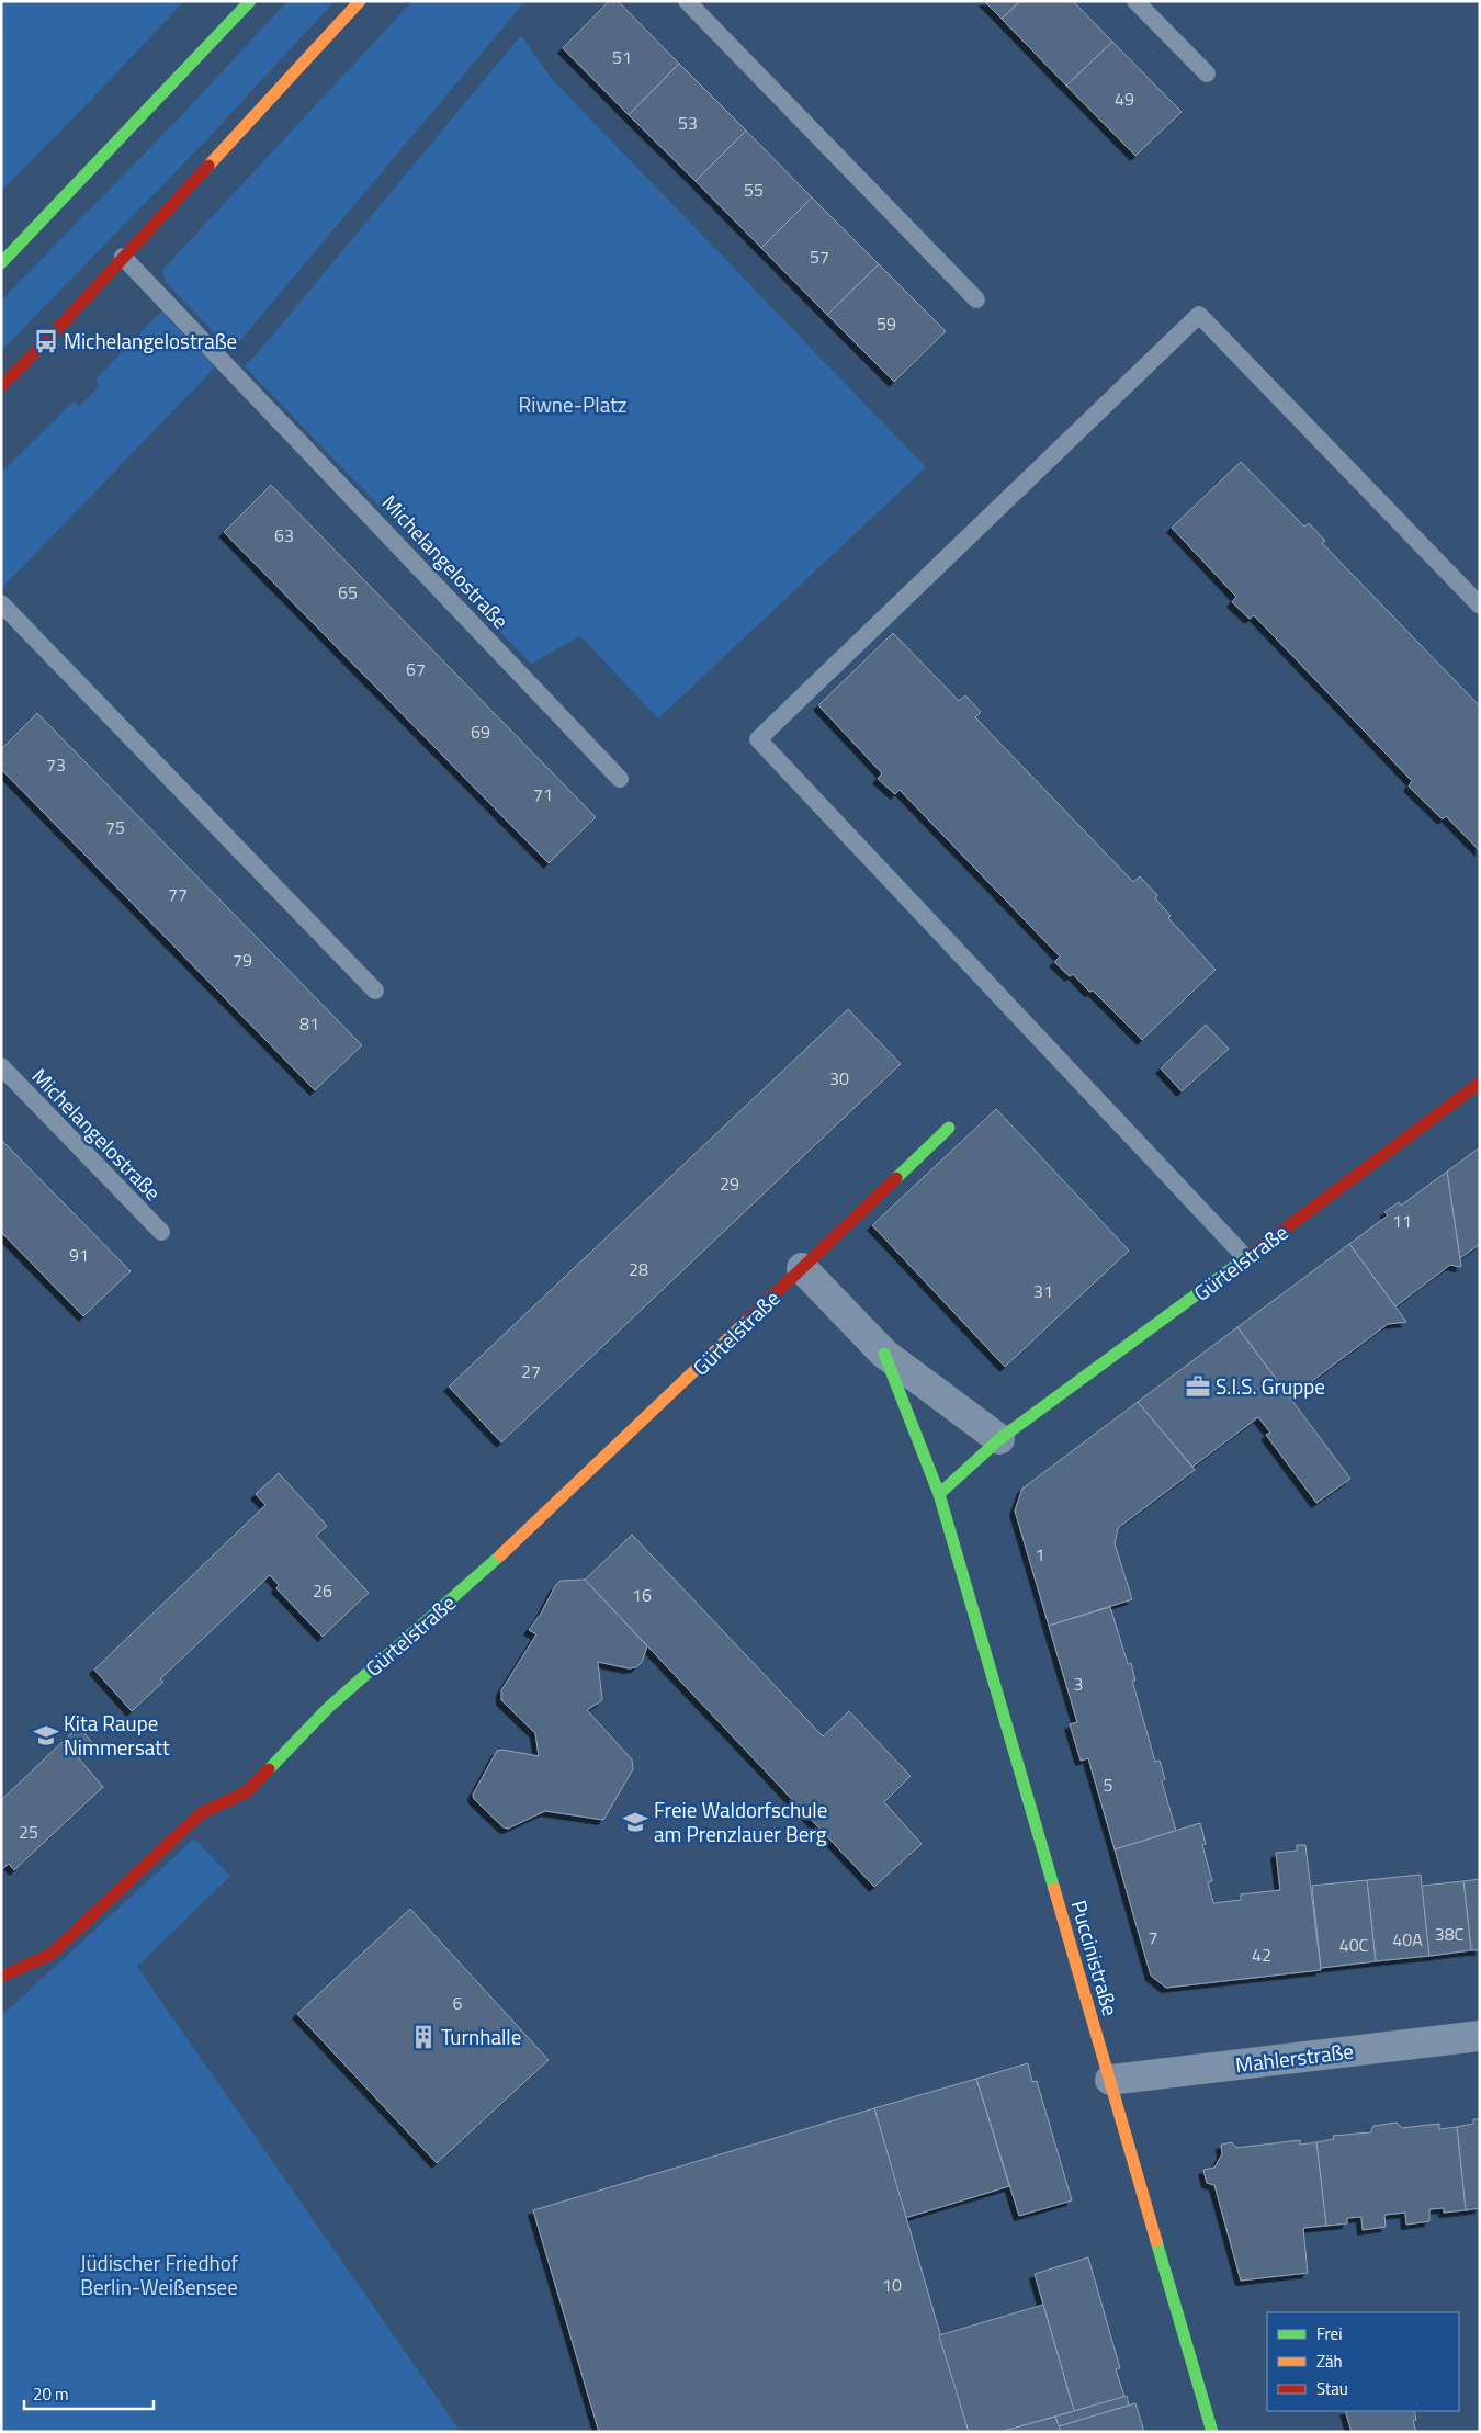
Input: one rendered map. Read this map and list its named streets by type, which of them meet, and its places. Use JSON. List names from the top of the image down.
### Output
{
  "streets": {
    "street": ["Gürtelstraße", "Puccinistraße", "Mahlerstraße"],
    "lane": ["Michelangelostraße"]
  },
  "crossings": [
    ["Gürtelstraße", "Puccinistraße"],
    ["Puccinistraße", "Mahlerstraße"]
  ],
  "parks": ["Riwne-Platz", "Jüdischer Friedhof Berlin-Weißensee"],
  "places": {
    "bus stop": ["Michelangelostraße"],
    "office": ["S.I.S. Gruppe"],
    "school or university": ["Kita Raupe Nimmersatt", "Freie Waldorfschule am Prenzlauer Berg"],
    "building": ["Turnhalle"]
  },
  "house_numbers": [
    "51",
    "49",
    "53",
    "55",
    "57",
    "59",
    "63",
    "65",
    "67",
    "69",
    "73",
    "71",
    "75",
    "77",
    "79",
    "81",
    "30",
    "29",
    "11",
    "91",
    "28",
    "31",
    "27",
    "1",
    "26",
    "16",
    "3",
    "5",
    "25",
    "38C",
    "7",
    "40A",
    "40C",
    "42",
    "6",
    "10"
  ],
  "legend": ["Frei", "Zäh", "Stau"],
  "scale_bar": "20 m"
}
